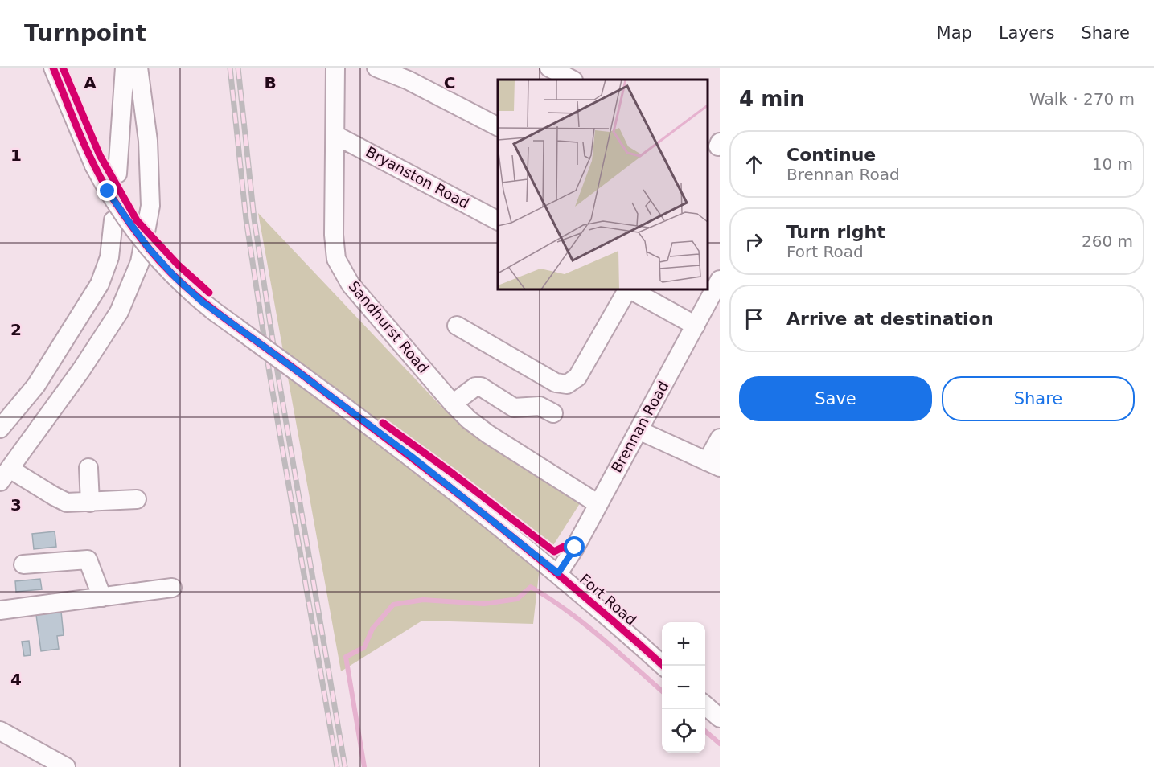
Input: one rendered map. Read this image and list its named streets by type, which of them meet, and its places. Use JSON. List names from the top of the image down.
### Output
{
  "streets": {
    "street": [
      "Bryanston Road",
      "Sandhurst Road",
      "Brennan Road",
      "Fort Road"
    ]
  },
  "crossings": [
    ["Bryanston Road", "Sandhurst Road"],
    ["Sandhurst Road", "Brennan Road"],
    ["Brennan Road", "Fort Road"]
  ],
  "page": {
    "header": "Turnpoint",
    "nav": ["Map", "Layers", "Share"],
    "heading": ["4 min", "Walk · 270 m"],
    "list": [
      ["Continue", "Brennan Road", "10 m"],
      ["Turn right", "Fort Road", "260 m"],
      "Arrive at destination"
    ],
    "buttons": ["Save", "Share"],
    "map_buttons": ["+", "−"]
  },
  "grid": {
    "columns": ["A", "B", "C"],
    "rows": [
      "1",
      "2",
      "3",
      "4"
    ]
  }
}
